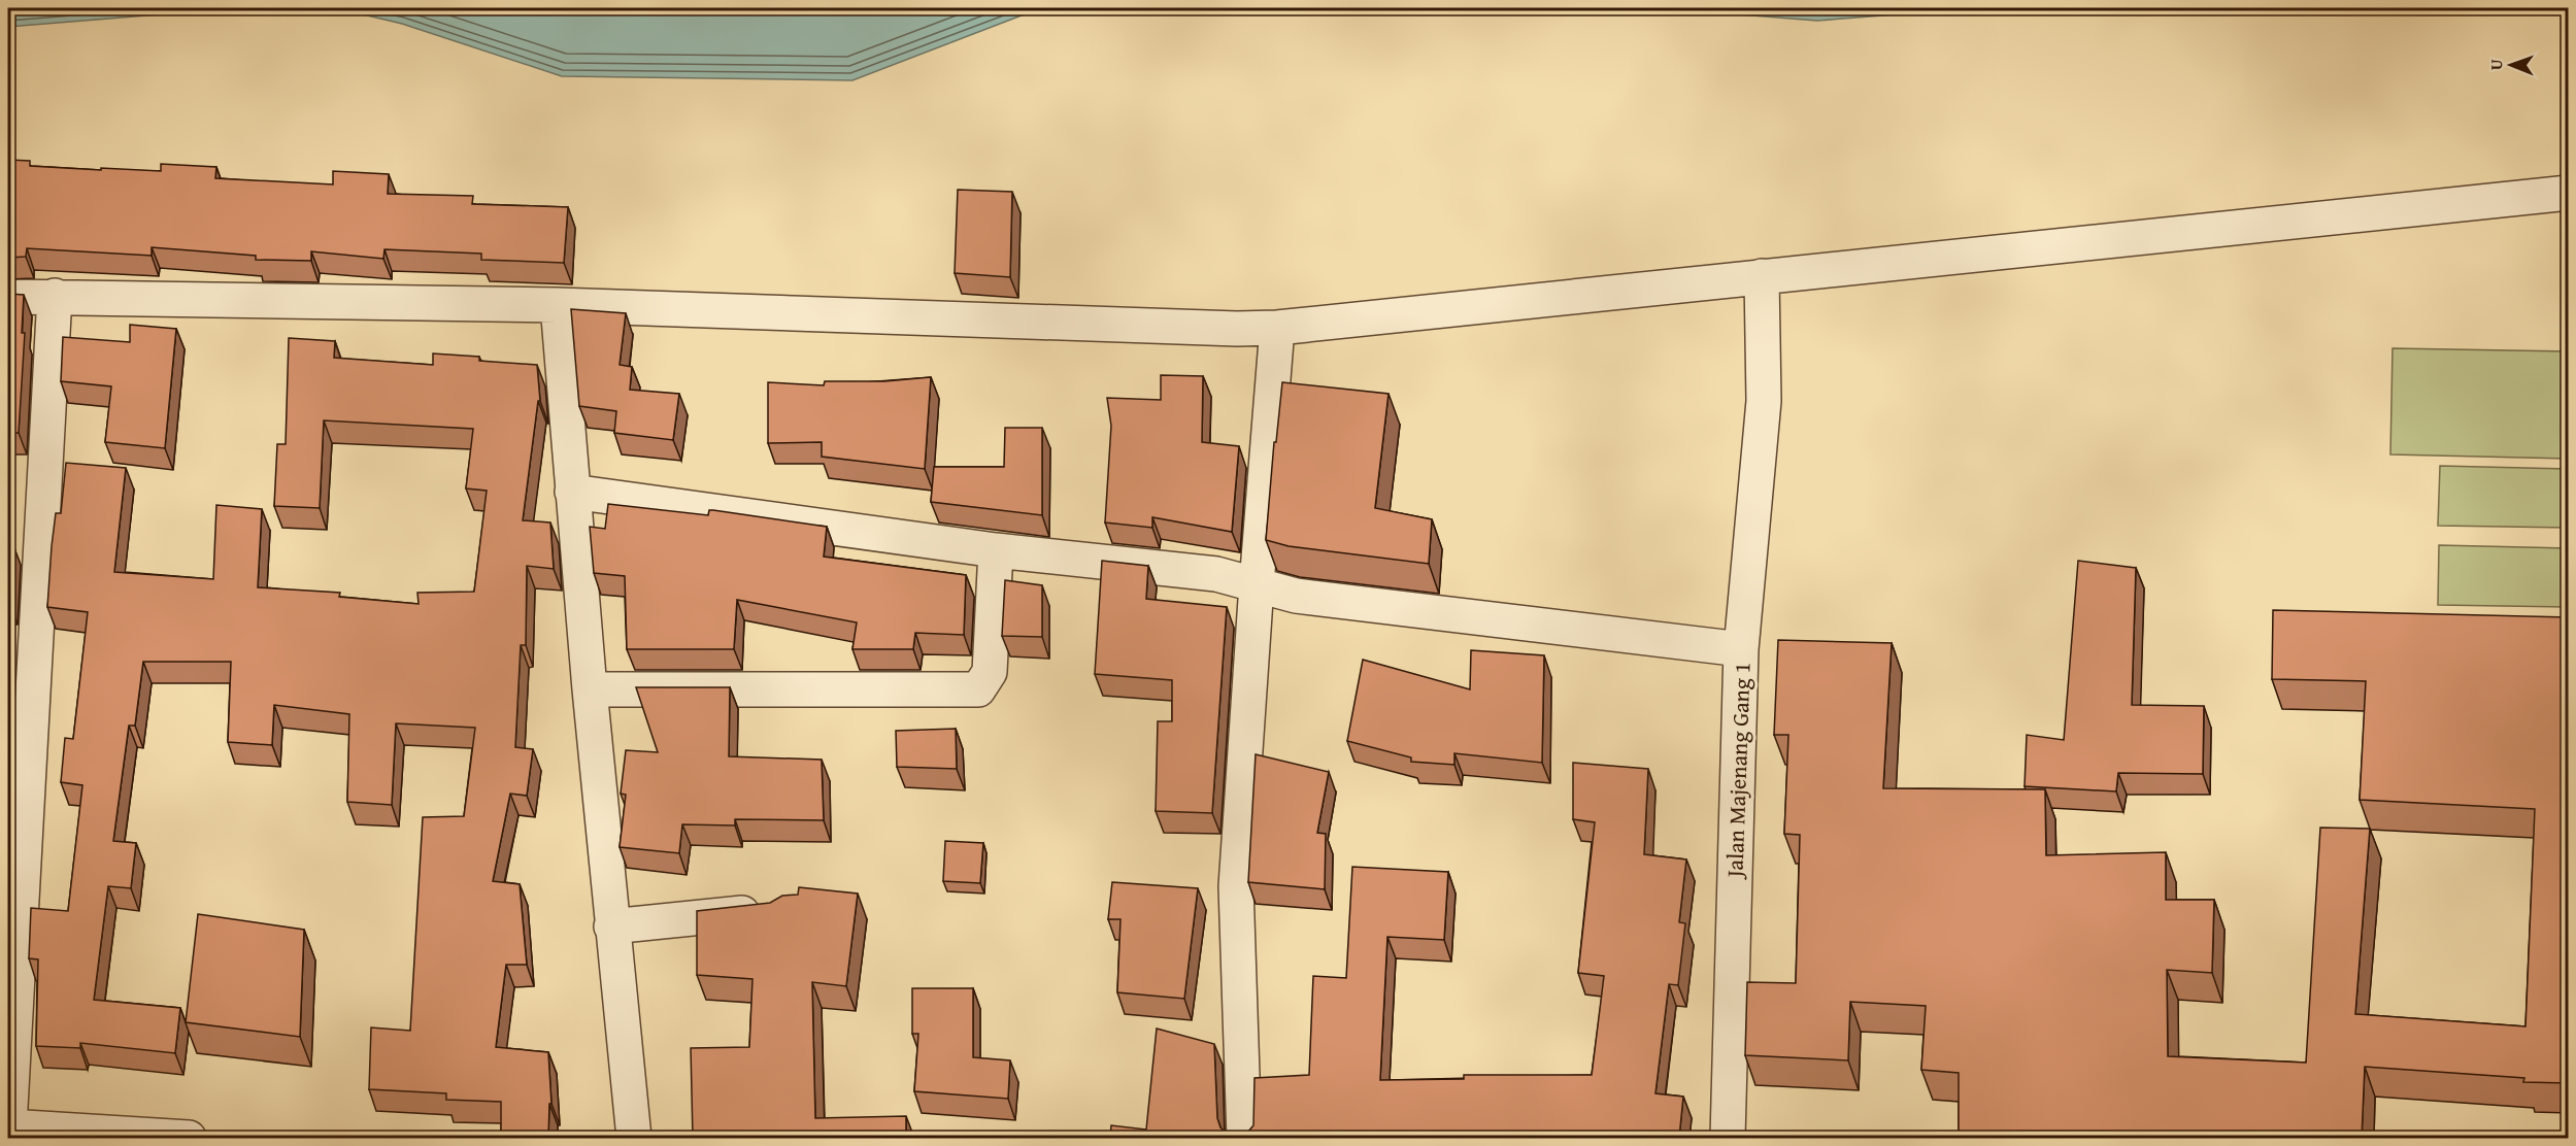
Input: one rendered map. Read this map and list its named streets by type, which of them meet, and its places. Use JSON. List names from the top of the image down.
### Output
{
  "streets": {
    "street": ["Jalan Majenang Gang 1"]
  },
  "north": "left"
}
